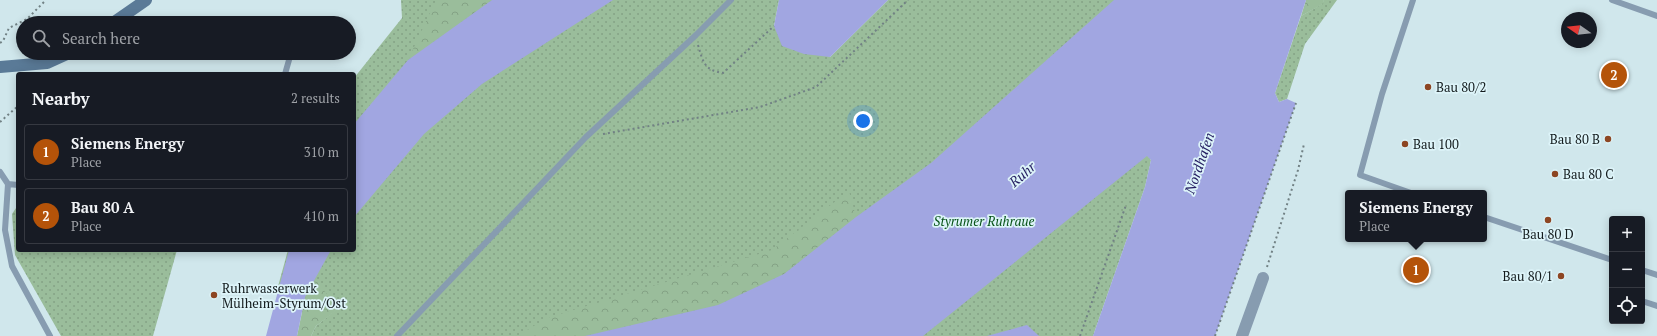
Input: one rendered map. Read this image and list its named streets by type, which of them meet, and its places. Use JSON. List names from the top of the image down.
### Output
{
  "water": ["Nordhafen", "Ruhr"],
  "parks": ["Styrumer Ruhraue"],
  "places": [
    "Bau 80/2",
    "Bau 80 B",
    "Bau 100",
    "Bau 80 C",
    "Bau 80 D",
    "Bau 80/1",
    "Ruhrwasserwerk Mülheim-Styrum/Ost"
  ],
  "north": "left",
  "page": {
    "search": "Search here",
    "pins": ["2", "1"],
    "heading": ["Nearby", "2 results"],
    "list": [
      {
        "mark": "1",
        "name": "Siemens Energy",
        "note": "Place",
        "value": "310 m"
      },
      {
        "mark": "2",
        "name": "Bau 80 A",
        "note": "Place",
        "value": "410 m"
      }
    ],
    "popup": ["Siemens Energy", "Place"],
    "map_buttons": ["+", "−"]
  }
}
